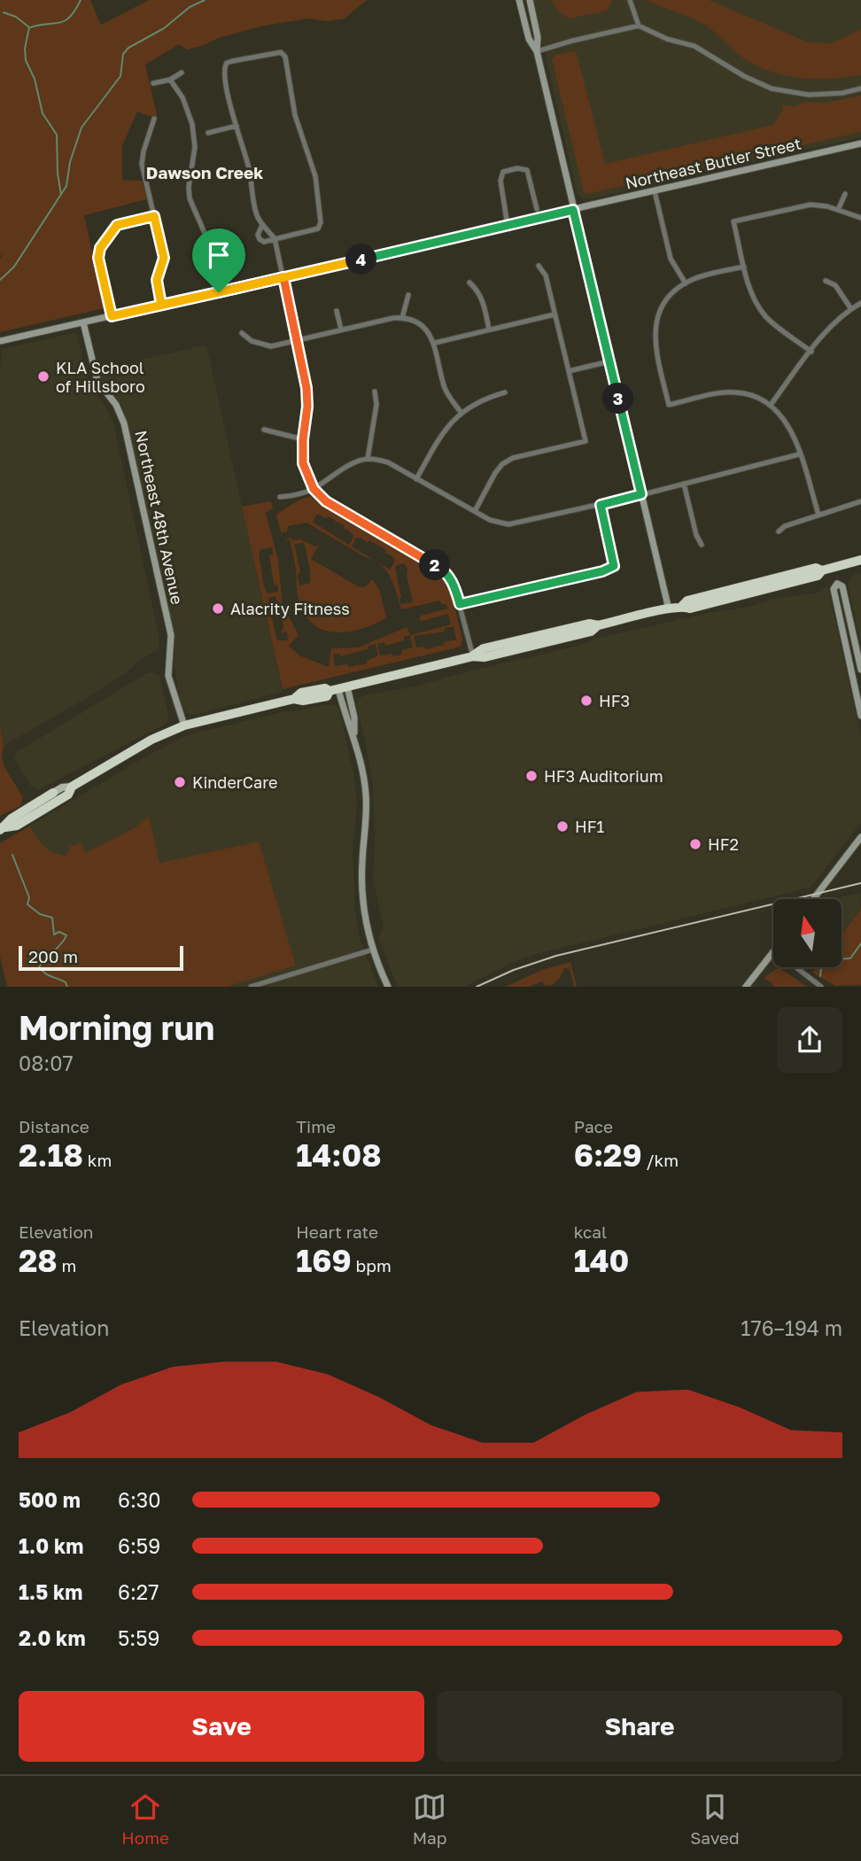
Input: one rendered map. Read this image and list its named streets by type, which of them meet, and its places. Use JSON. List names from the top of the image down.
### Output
{
  "streets": {
    "street": ["Northeast Butler Street", "Northeast 48th Avenue"]
  },
  "crossings": [
    ["Northeast Butler Street", "Northeast 48th Avenue"]
  ],
  "districts": ["Dawson Creek"],
  "places": [
    "KLA School of Hillsboro",
    "Alacrity Fitness",
    "HF3",
    "HF3 Auditorium",
    "KinderCare",
    "HF1",
    "HF2"
  ],
  "scale_bar": "200 m",
  "north": "top",
  "page": {
    "pins": ["4", "3", "2"],
    "scale": "200 m",
    "heading": ["Morning run", "08:07"],
    "stats": [
      ["Distance", "2.18 km"],
      ["Time", "14:08"],
      ["Pace", "6:29 /km"],
      ["Elevation", "28 m"],
      ["Heart rate", "169 bpm"],
      ["kcal", "140"]
    ],
    "chart": ["Elevation", "176–194 m"],
    "list": [
      {
        "name": "500 m",
        "note": "6:30"
      },
      {
        "name": "1.0 km",
        "note": "6:59"
      },
      {
        "name": "1.5 km",
        "note": "6:27"
      },
      {
        "name": "2.0 km",
        "note": "5:59"
      }
    ],
    "buttons": ["Save", "Share"],
    "tabs": ["Home", "Map", "Saved"]
  }
}
